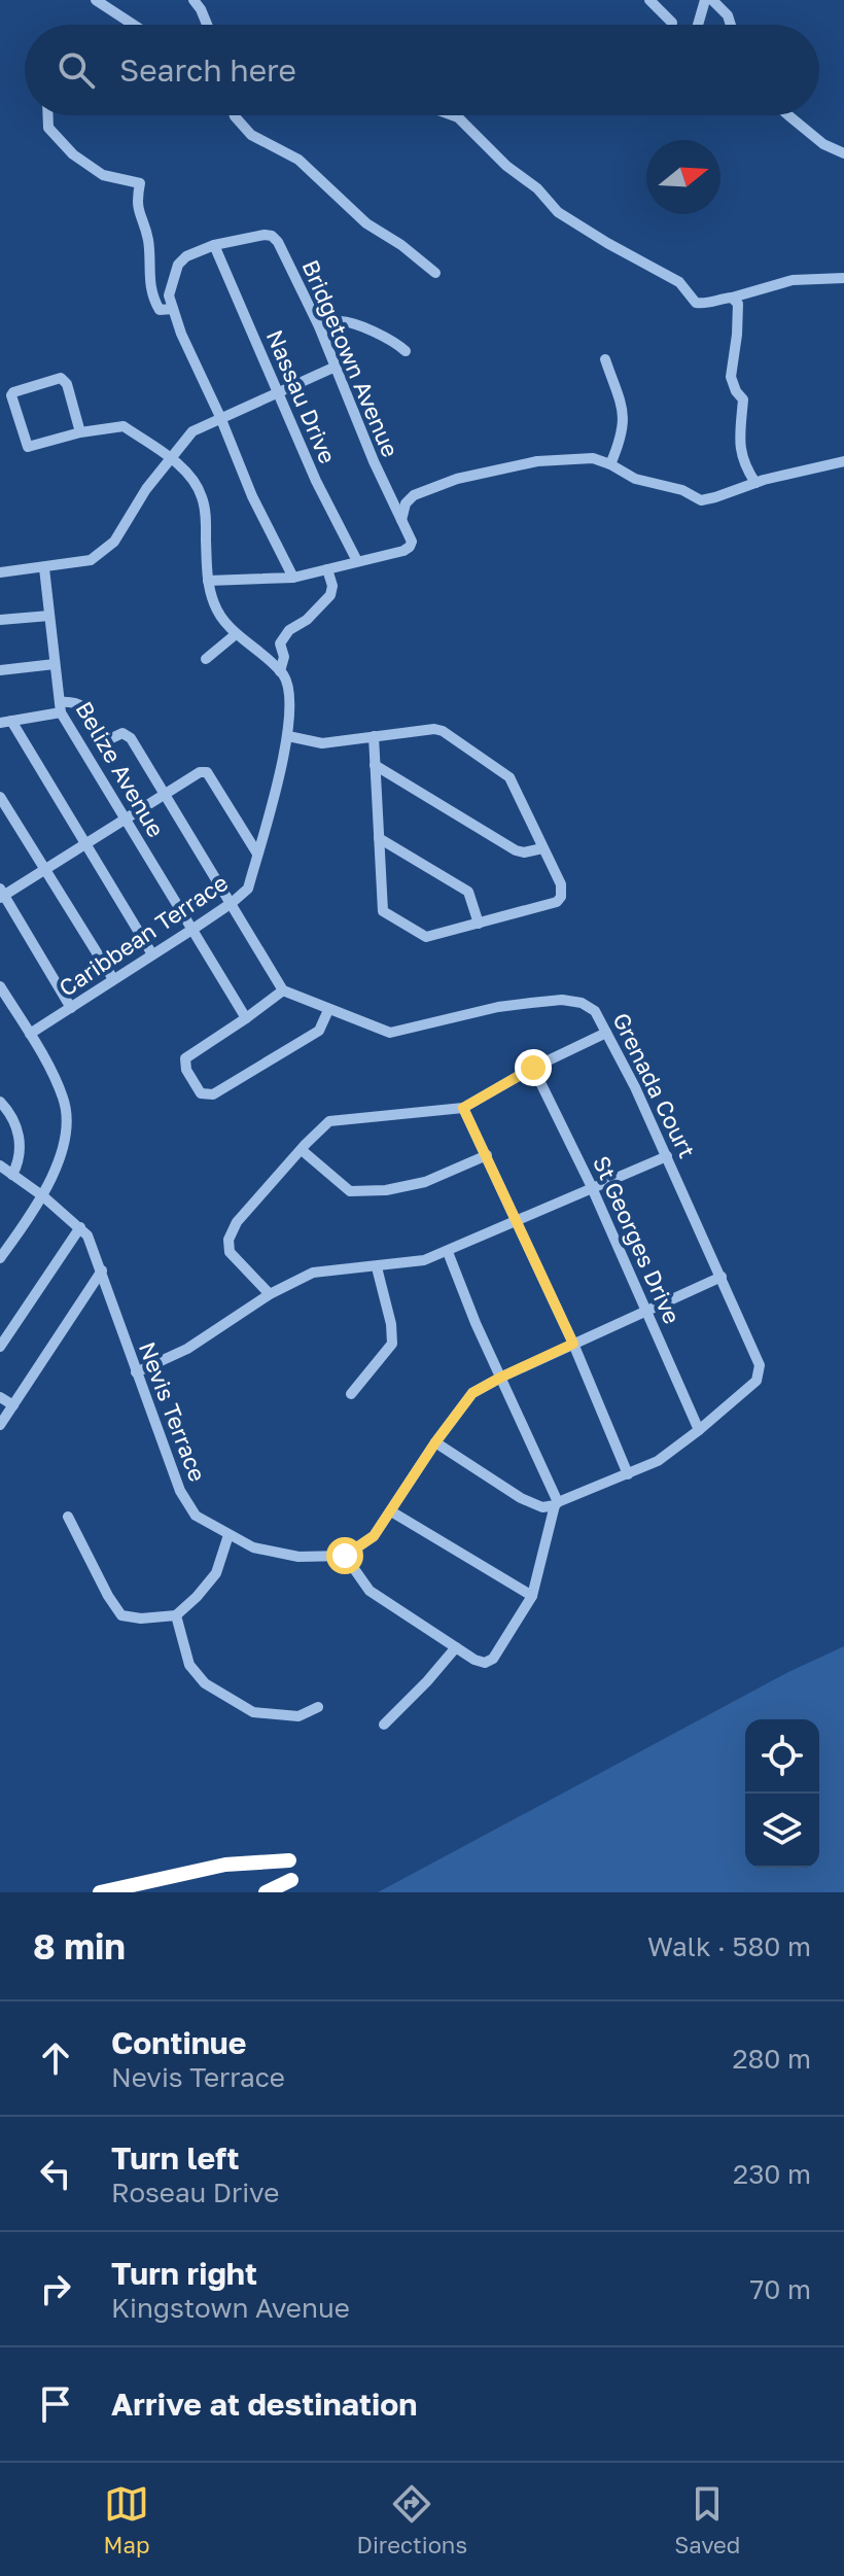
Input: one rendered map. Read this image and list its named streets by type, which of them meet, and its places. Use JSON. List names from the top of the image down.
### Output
{
  "streets": {
    "street": [
      "Bridgetown Avenue",
      "Nassau Drive",
      "Belize Avenue",
      "Caribbean Terrace",
      "Grenada Court",
      "St Georges Drive",
      "Nevis Terrace"
    ]
  },
  "crossings": [
    ["Bridgetown Avenue", "Nassau Drive"],
    ["Belize Avenue", "Caribbean Terrace"],
    ["Grenada Court", "St Georges Drive"]
  ],
  "north": "right",
  "page": {
    "search": "Search here",
    "heading": ["8 min", "Walk · 580 m"],
    "list": [
      ["Continue", "Nevis Terrace", "280 m"],
      ["Turn left", "Roseau Drive", "230 m"],
      ["Turn right", "Kingstown Avenue", "70 m"],
      "Arrive at destination"
    ],
    "nav": ["Map", "Directions", "Saved"]
  }
}
